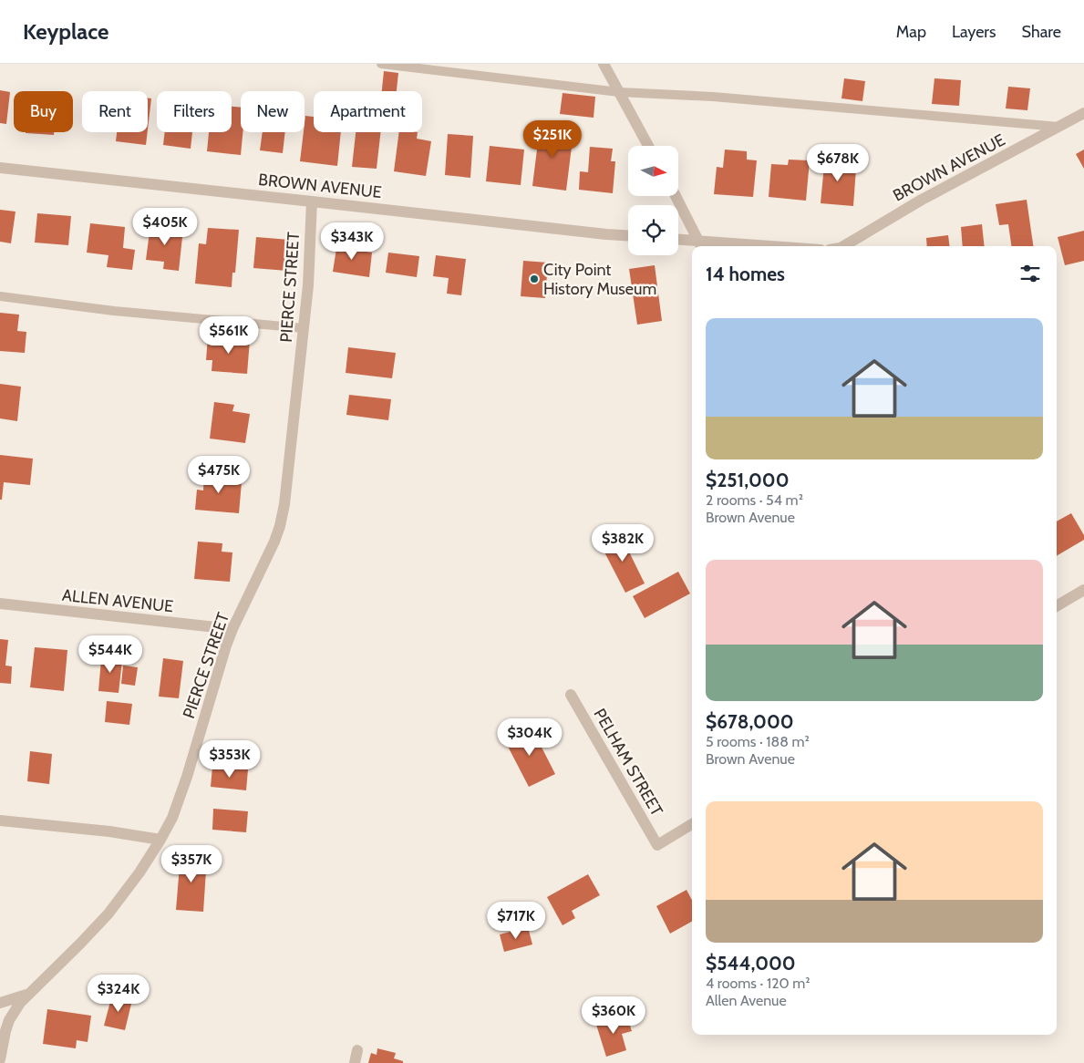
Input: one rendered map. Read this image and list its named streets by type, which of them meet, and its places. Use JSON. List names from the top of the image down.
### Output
{
  "streets": {
    "street": [
      "BROWN AVENUE",
      "PIERCE STREET",
      "ALLEN AVENUE",
      "PELHAM STREET"
    ]
  },
  "crossings": [
    ["BROWN AVENUE", "PIERCE STREET"],
    ["PIERCE STREET", "ALLEN AVENUE"]
  ],
  "places": ["City Point History Museum"],
  "north": "right",
  "page": {
    "header": "Keyplace",
    "nav": ["Map", "Layers", "Share"],
    "chip": [
      "Buy",
      "Rent",
      "Filters",
      "New",
      "Apartment"
    ],
    "price": [
      "$251K",
      "$678K",
      "$405K",
      "$343K",
      "$561K",
      "$475K",
      "$382K",
      "$544K",
      "$304K",
      "$353K",
      "$357K",
      "$717K",
      "$324K",
      "$360K"
    ],
    "heading": "14 homes",
    "list": [
      {
        "name": "$251,000",
        "note": "2 rooms · 54 m² · Brown Avenue"
      },
      {
        "name": "$678,000",
        "note": "5 rooms · 188 m² · Brown Avenue"
      },
      {
        "name": "$544,000",
        "note": "4 rooms · 120 m² · Allen Avenue"
      }
    ]
  }
}
